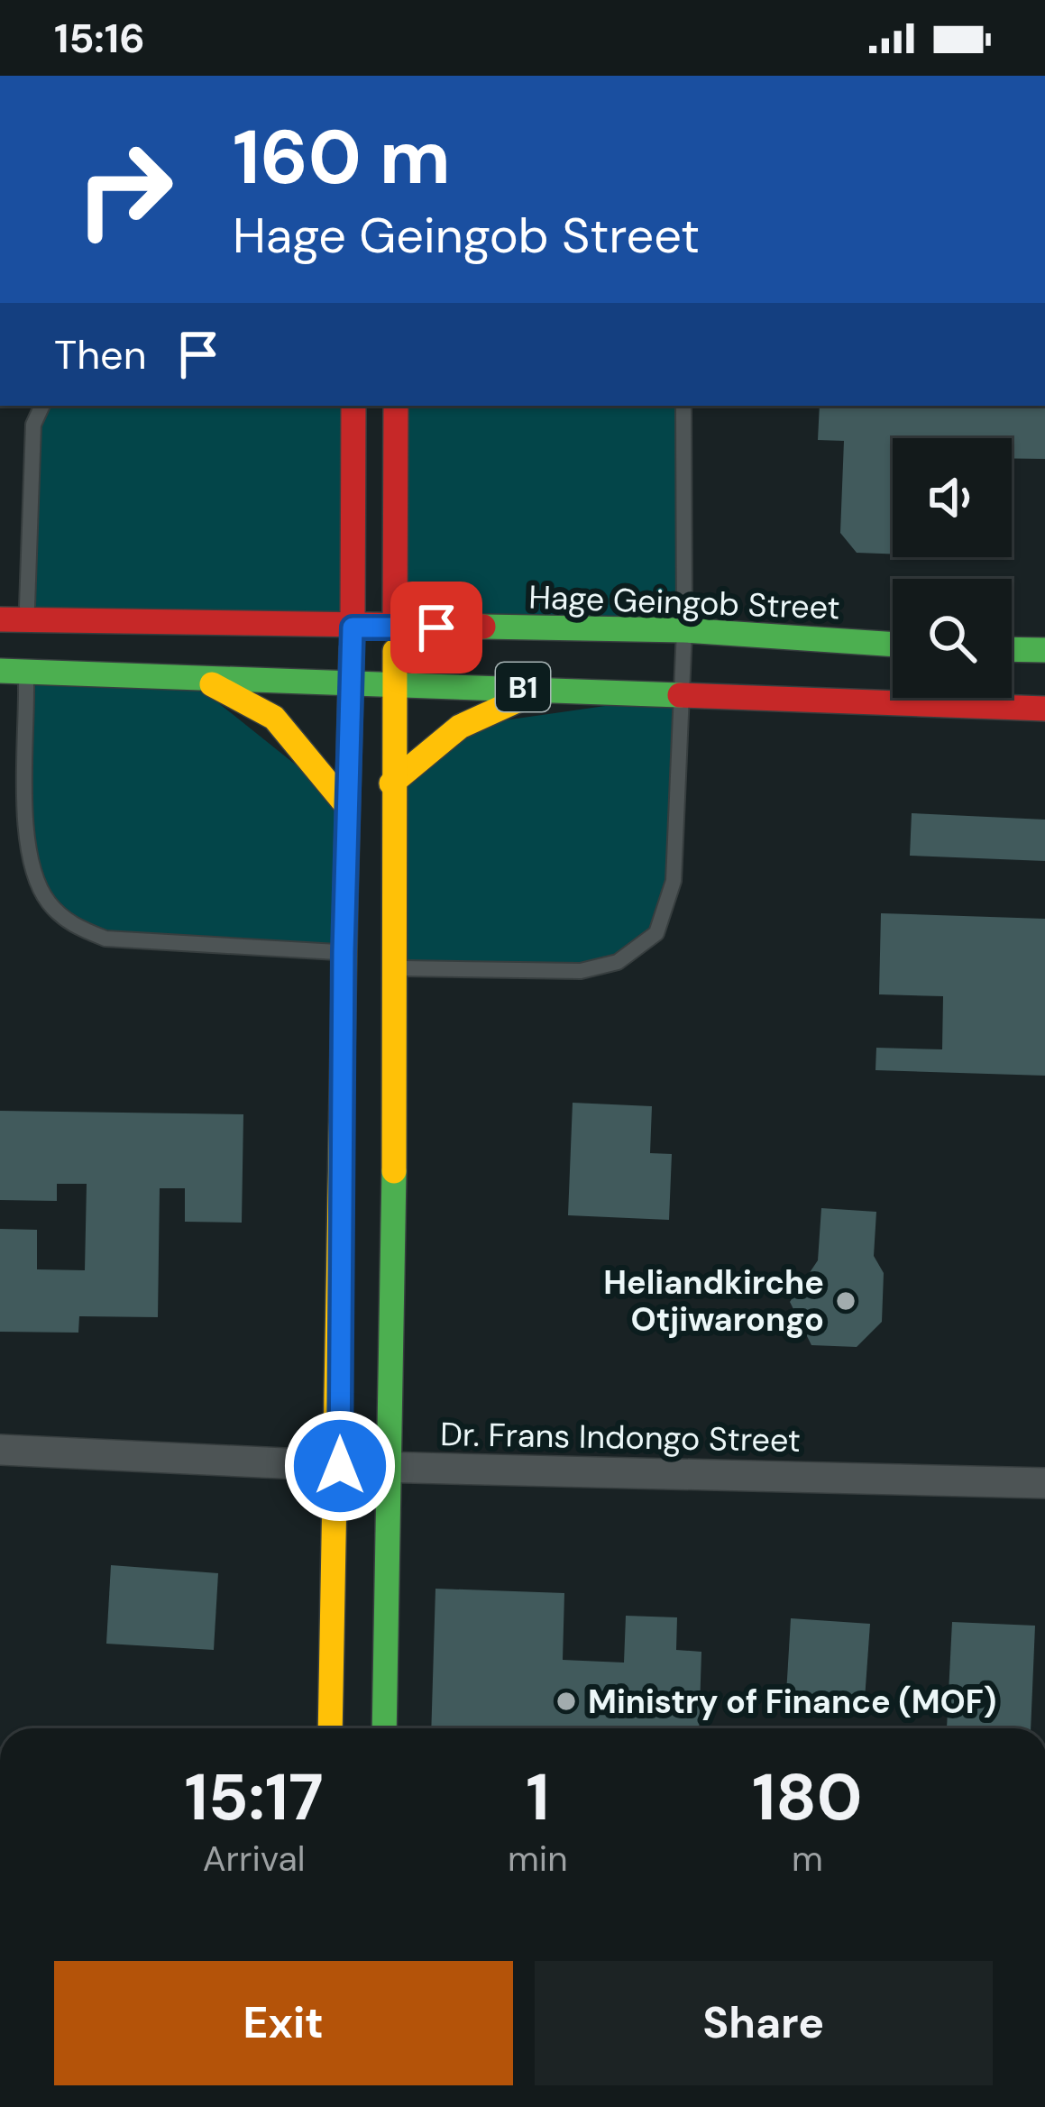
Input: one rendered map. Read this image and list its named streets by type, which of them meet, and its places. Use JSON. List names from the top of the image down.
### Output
{
  "streets": {
    "main road": ["Hage Geingob Street", "B1"],
    "street": ["Dr. Frans Indongo Street"]
  },
  "places": ["Heliandkirche Otjiwarongo", "Ministry of Finance (MOF)"],
  "page": {
    "status": "15:16",
    "turn": ["160 m", "Hage Geingob Street"],
    "then": "Then",
    "eta": [
      "15:17",
      "Arrival",
      "1",
      "min",
      "180",
      "m"
    ],
    "buttons": ["Exit", "Share"]
  }
}
